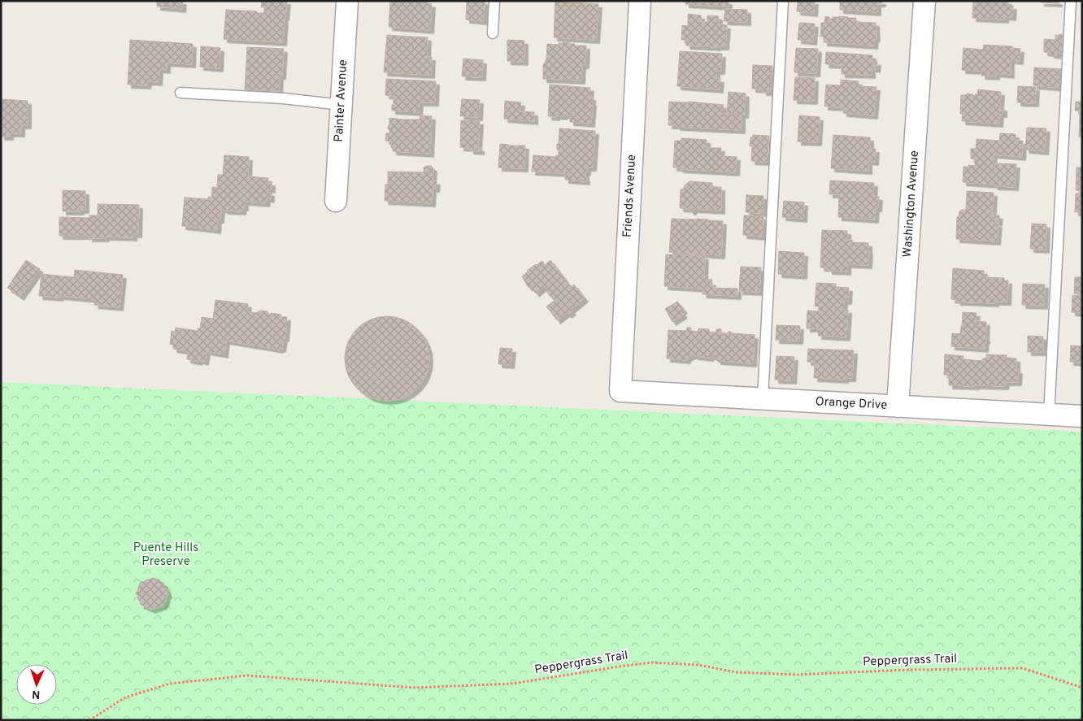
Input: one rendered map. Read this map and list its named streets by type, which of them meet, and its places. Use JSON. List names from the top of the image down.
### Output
{
  "streets": {
    "street": [
      "Painter Avenue",
      "Friends Avenue",
      "Washington Avenue",
      "Orange Drive"
    ],
    "path": ["Peppergrass Trail"]
  },
  "crossings": [
    ["Friends Avenue", "Orange Drive"],
    ["Washington Avenue", "Orange Drive"]
  ],
  "parks": ["Puente Hills Preserve"],
  "north": "bottom"
}
